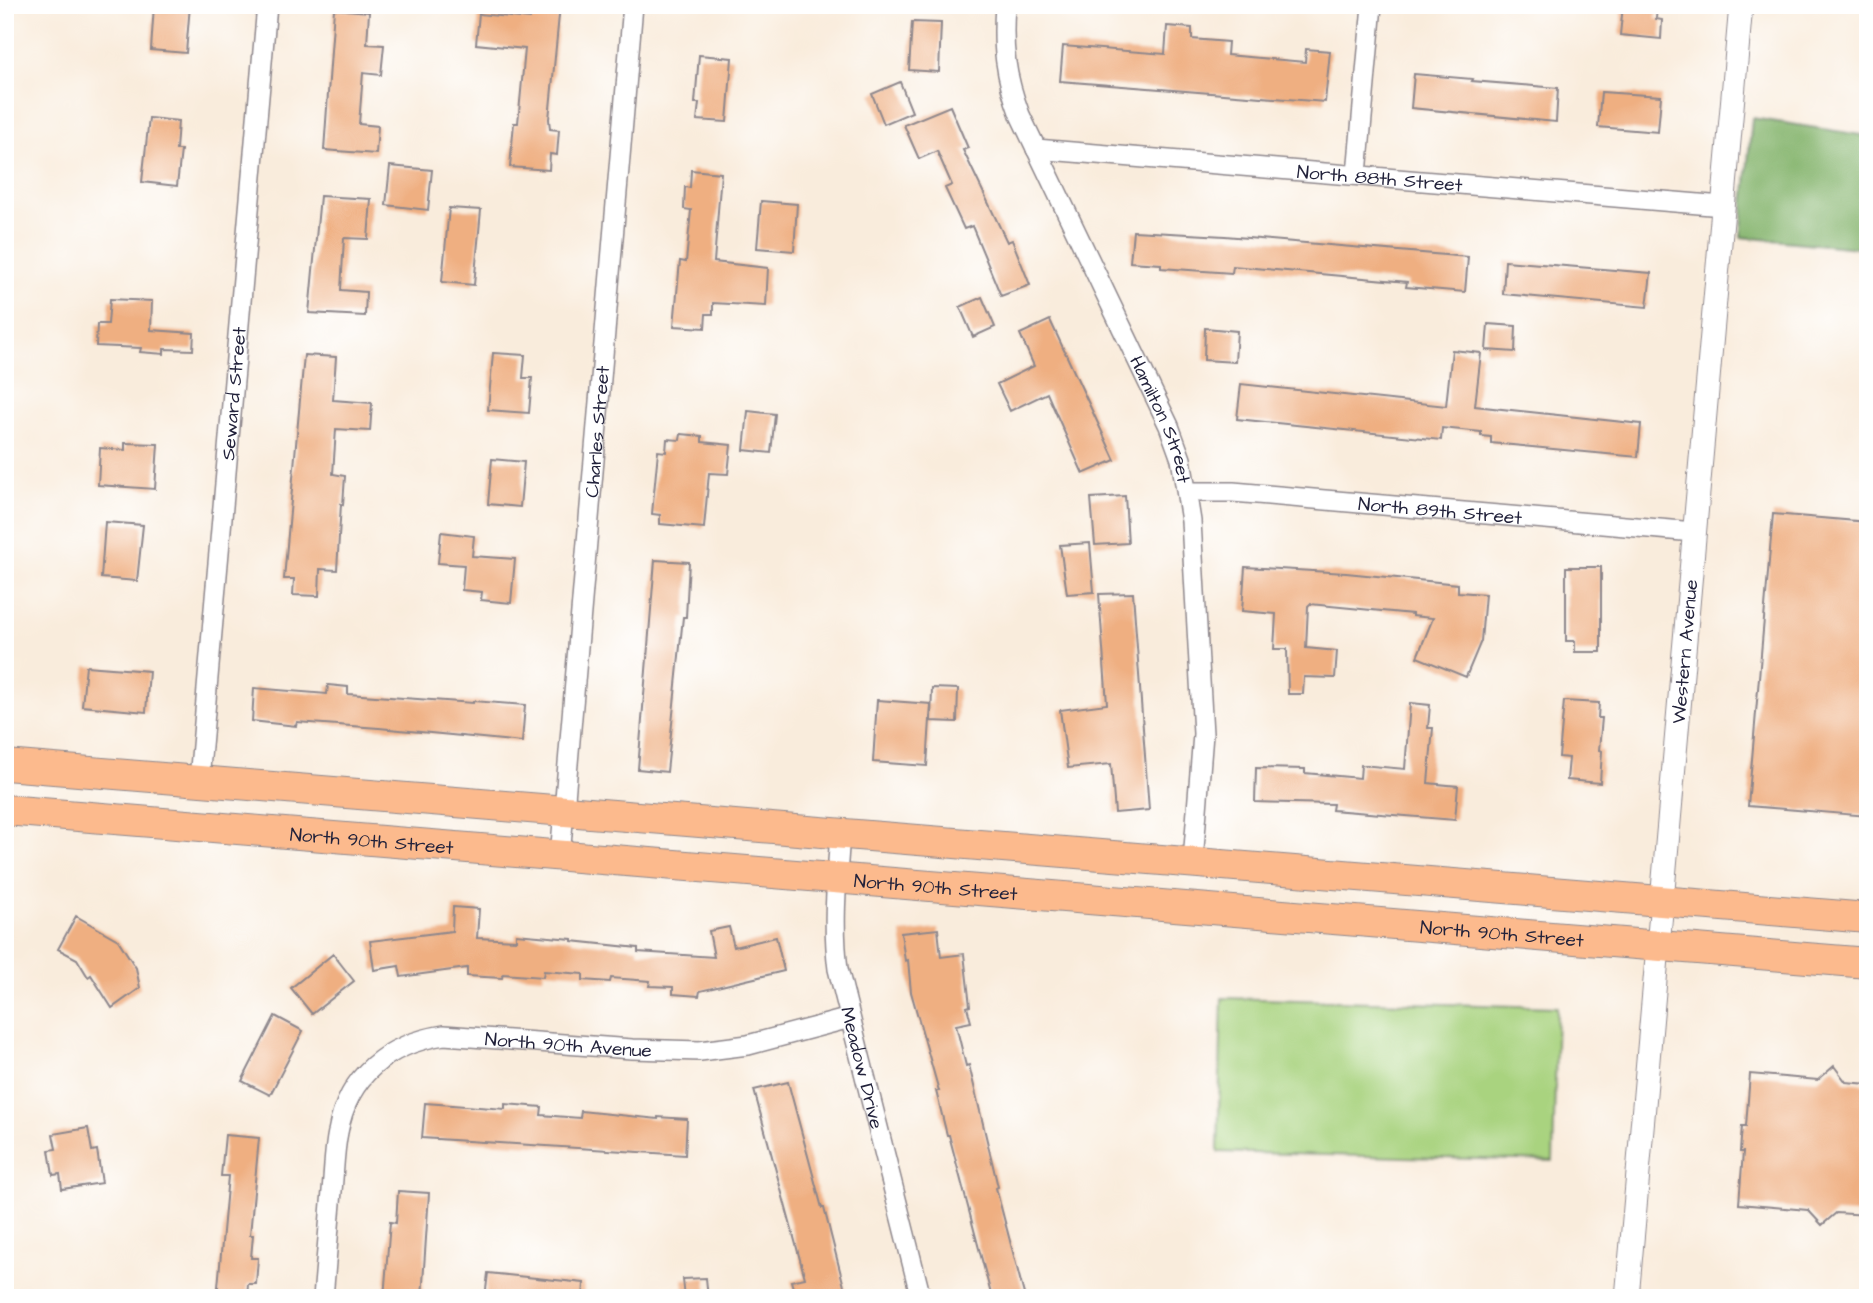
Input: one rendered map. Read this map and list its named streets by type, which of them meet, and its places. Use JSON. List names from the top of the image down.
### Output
{
  "streets": {
    "main road": ["North 90th Street"],
    "street": [
      "North 88th Street",
      "Seward Street",
      "Hamilton Street",
      "Charles Street",
      "North 89th Street",
      "Western Avenue",
      "North 90th Avenue",
      "Meadow Drive"
    ]
  },
  "crossings": [
    ["North 88th Street", "Hamilton Street"],
    ["North 88th Street", "Western Avenue"],
    ["Hamilton Street", "North 89th Street"],
    ["Charles Street", "North 90th Street"],
    ["North 89th Street", "Western Avenue"],
    ["Western Avenue", "North 90th Street"],
    ["North 90th Street", "Meadow Drive"],
    ["North 90th Avenue", "Meadow Drive"]
  ]
}
